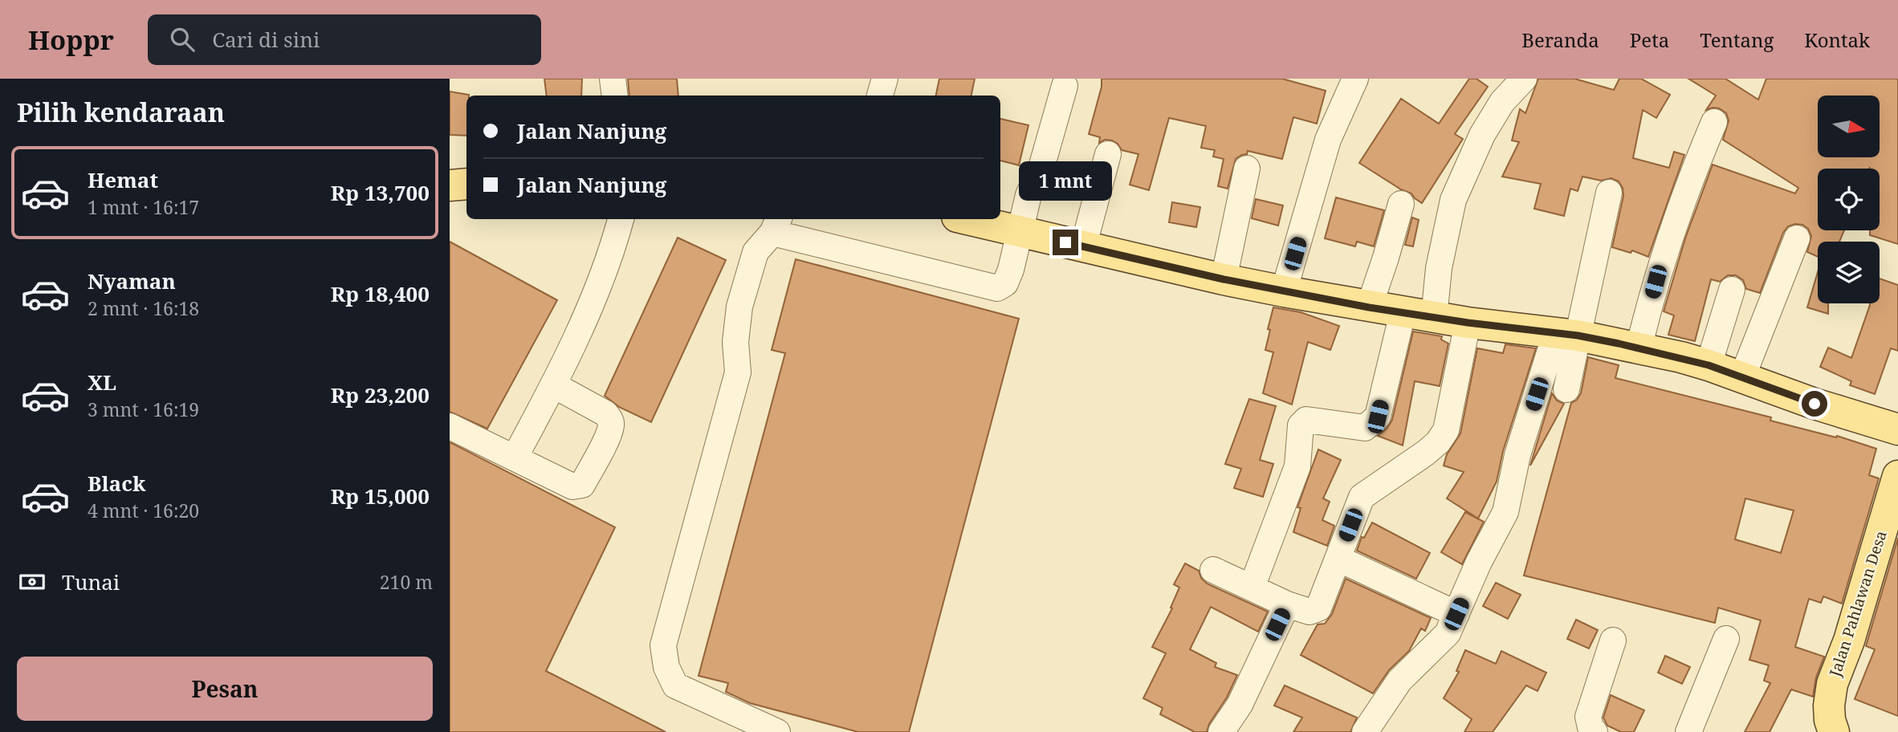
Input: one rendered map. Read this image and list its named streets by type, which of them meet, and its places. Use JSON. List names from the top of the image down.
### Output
{
  "streets": {
    "main road": ["Jalan Pahlawan Desa"]
  },
  "north": "right",
  "page": {
    "header": "Hoppr",
    "search": "Cari di sini",
    "nav": [
      "Beranda",
      "Peta",
      "Tentang",
      "Kontak"
    ],
    "heading": "Pilih kendaraan",
    "banner": ["Jalan Nanjung", "Jalan Nanjung"],
    "list": [
      {
        "name": "Hemat",
        "note": "1 mnt · 16:17",
        "value": "Rp 13,700"
      },
      {
        "name": "Nyaman",
        "note": "2 mnt · 16:18",
        "value": "Rp 18,400"
      },
      {
        "name": "XL",
        "note": "3 mnt · 16:19",
        "value": "Rp 23,200"
      },
      {
        "name": "Black",
        "note": "4 mnt · 16:20",
        "value": "Rp 15,000"
      }
    ],
    "bubble": "1 mnt",
    "pay": ["Tunai", "210 m"],
    "buttons": "Pesan"
  }
}
